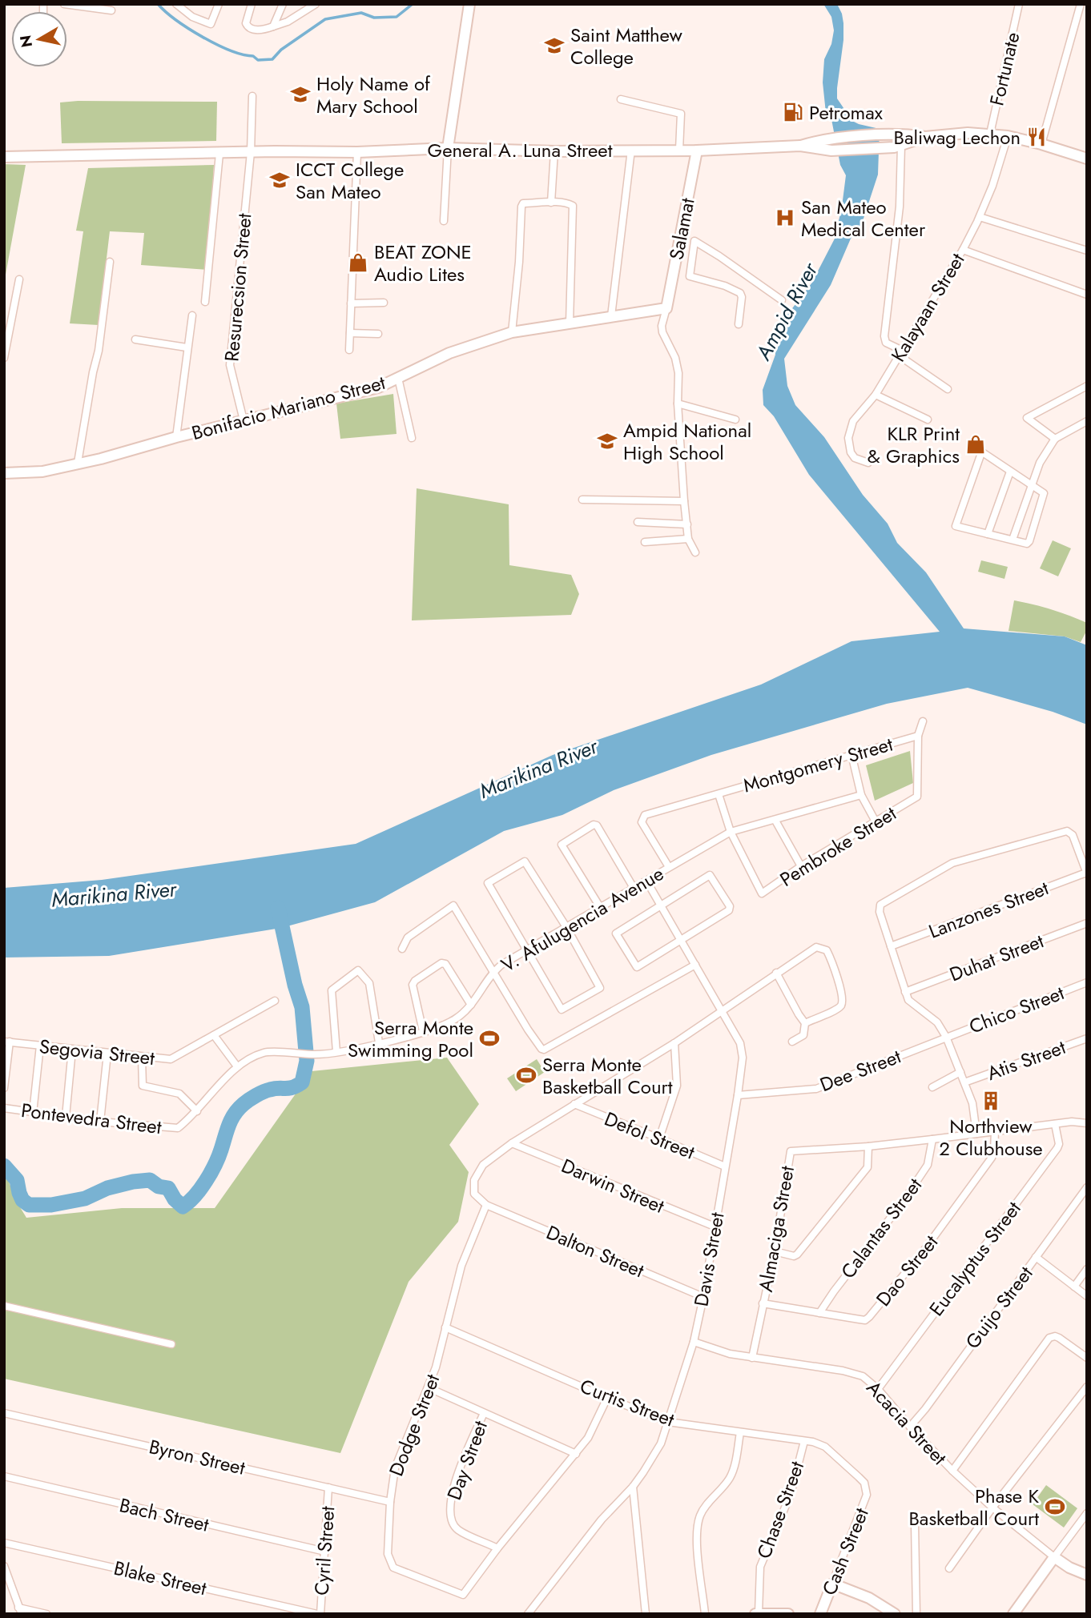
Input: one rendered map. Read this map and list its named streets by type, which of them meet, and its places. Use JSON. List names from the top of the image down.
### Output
{
  "streets": {
    "street": [
      "Fortunate",
      "General A. Luna Street",
      "Salamat",
      "Resurecsion Street",
      "Kalayaan Street",
      "Bonifacio Mariano Street",
      "Montgomery Street",
      "Pembroke Street",
      "Lanzones Street",
      "V. Afulugencia Avenue",
      "Duhat Street",
      "Chico Street",
      "Segovia Street",
      "Atis Street",
      "Dee Street",
      "Pontevedra Street",
      "Defol Street",
      "Darwin Street",
      "Calantas Street",
      "Almaciga Street",
      "Dalton Street",
      "Eucalyptus Street",
      "Davis Street",
      "Dao Street",
      "Guijo Street",
      "Curtis Street",
      "Acacia Street",
      "Dodge Street",
      "Byron Street",
      "Day Street",
      "Chase Street",
      "Bach Street",
      "Cyril Street",
      "Cash Street",
      "Blake Street"
    ]
  },
  "crossings": [
    ["Fortunate", "General A. Luna Street"],
    ["General A. Luna Street", "Salamat"],
    ["General A. Luna Street", "Resurecsion Street"],
    ["General A. Luna Street", "Kalayaan Street"],
    ["Salamat", "Bonifacio Mariano Street"],
    ["Resurecsion Street", "Bonifacio Mariano Street"],
    ["Montgomery Street", "Pembroke Street"],
    ["Montgomery Street", "V. Afulugencia Avenue"],
    ["Pembroke Street", "V. Afulugencia Avenue"],
    ["V. Afulugencia Avenue", "Pontevedra Street"],
    ["V. Afulugencia Avenue", "Davis Street"],
    ["Chico Street", "Dee Street"],
    ["Dee Street", "Davis Street"],
    ["Defol Street", "Davis Street"],
    ["Darwin Street", "Davis Street"],
    ["Calantas Street", "Almaciga Street"],
    ["Calantas Street", "Dao Street"],
    ["Almaciga Street", "Eucalyptus Street"],
    ["Almaciga Street", "Dao Street"],
    ["Almaciga Street", "Acacia Street"],
    ["Dalton Street", "Davis Street"],
    ["Dalton Street", "Dodge Street"],
    ["Eucalyptus Street", "Acacia Street"],
    ["Davis Street", "Curtis Street"],
    ["Davis Street", "Acacia Street"],
    ["Guijo Street", "Acacia Street"],
    ["Curtis Street", "Dodge Street"],
    ["Curtis Street", "Chase Street"],
    ["Curtis Street", "Cash Street"],
    ["Dodge Street", "Byron Street"],
    ["Dodge Street", "Day Street"],
    ["Byron Street", "Cyril Street"],
    ["Bach Street", "Cyril Street"],
    ["Cyril Street", "Blake Street"]
  ],
  "water": ["Ampid River", "Marikina River"],
  "places": {
    "school or university": [
      "Saint Matthew College",
      "Holy Name of Mary School",
      "ICCT College San Mateo",
      "Ampid National High School"
    ],
    "fuel station": ["Petromax"],
    "restaurant": ["Baliwag Lechon"],
    "hospital": ["San Mateo Medical Center"],
    "shop": ["BEAT ZONE Audio Lites", "KLR Print & Graphics"],
    "sports": ["Serra Monte Swimming Pool", "Serra Monte Basketball Court", "Phase K Basketball Court"],
    "building": ["Northview 2 Clubhouse"]
  },
  "north": "left"
}
